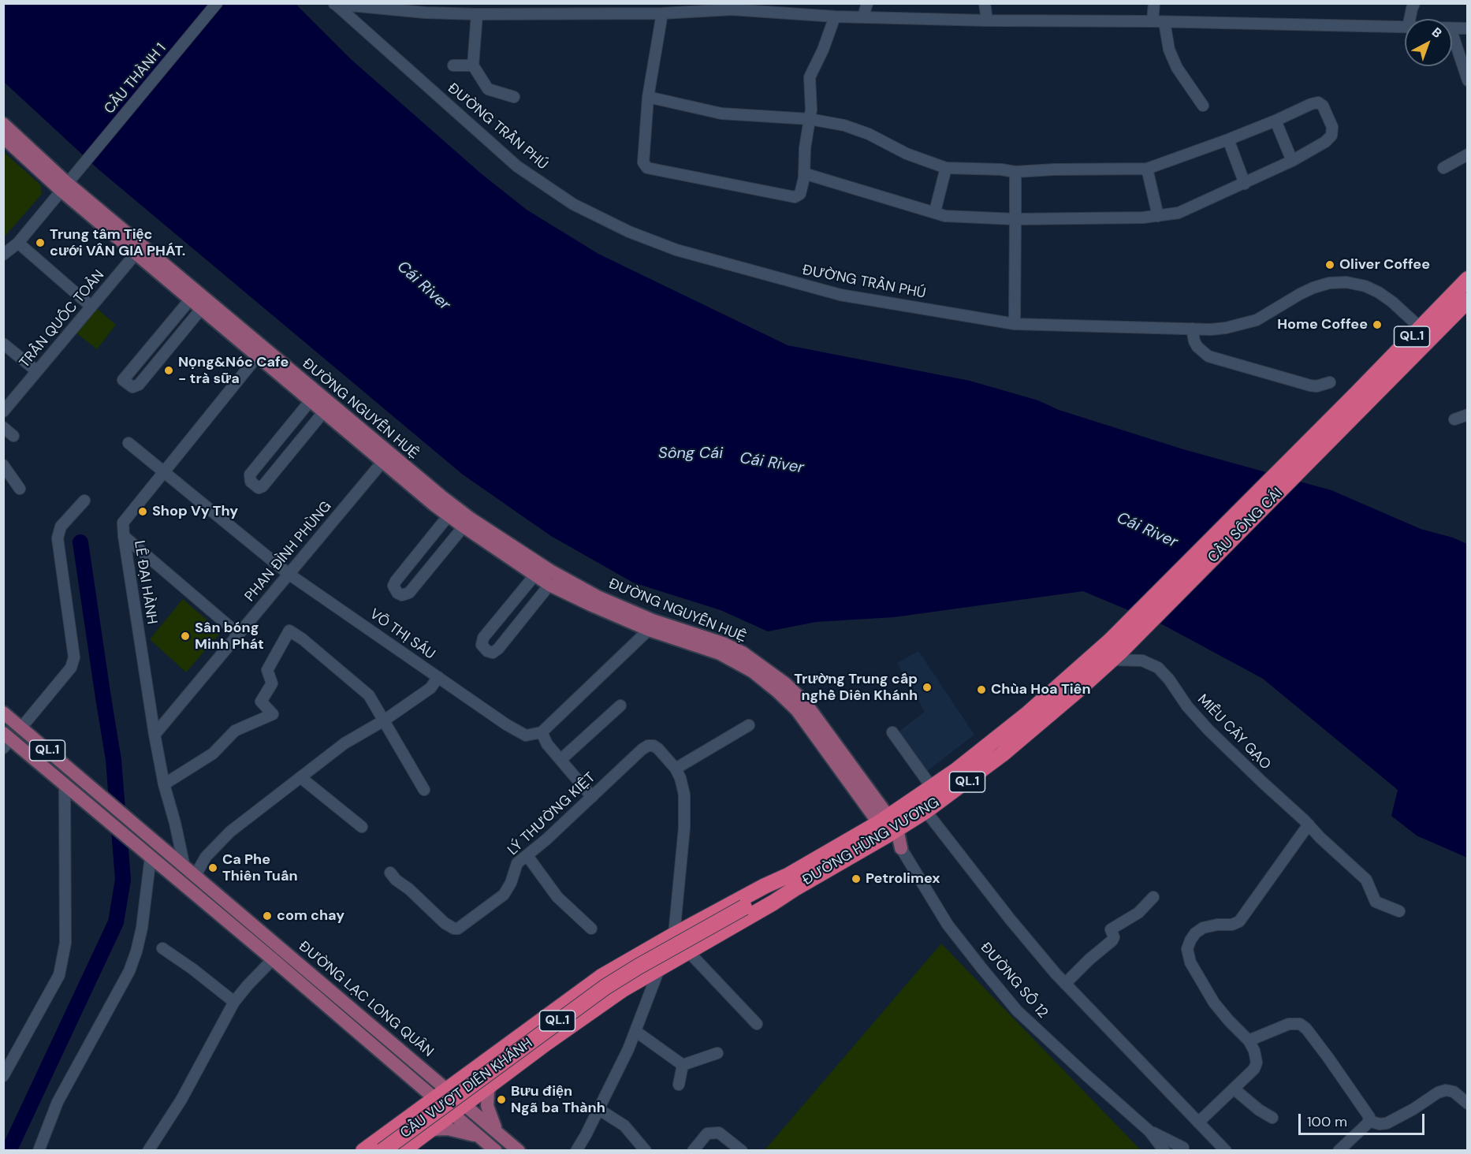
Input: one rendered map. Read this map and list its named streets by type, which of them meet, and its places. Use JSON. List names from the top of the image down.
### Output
{
  "streets": {
    "highway": [
      "QL.1",
      "CẦU SÔNG CÁI",
      "ĐƯỜNG HÙNG VƯƠNG",
      "CẦU VƯỢT DIÊN KHÁNH"
    ],
    "main road": ["ĐƯỜNG NGUYỄN HUỆ", "ĐƯỜNG LẠC LONG QUÂN"],
    "street": [
      "CẦU THÀNH 1",
      "ĐƯỜNG TRẦN PHÚ",
      "TRẦN QUỐC TOẢN",
      "PHAN ĐÌNH PHÙNG",
      "LÊ ĐẠI HÀNH",
      "VÕ THỊ SÁU",
      "MIẾU CÂY GẠO",
      "LÝ THƯỜNG KIỆT",
      "ĐƯỜNG SỐ 12"
    ]
  },
  "crossings": [
    ["CẦU THÀNH 1", "ĐƯỜNG NGUYỄN HUỆ"],
    ["ĐƯỜNG TRẦN PHÚ", "QL.1"],
    ["TRẦN QUỐC TOẢN", "ĐƯỜNG NGUYỄN HUỆ"],
    ["QL.1", "CẦU SÔNG CÁI"],
    ["QL.1", "ĐƯỜNG HÙNG VƯƠNG"],
    ["QL.1", "ĐƯỜNG LẠC LONG QUÂN"],
    ["QL.1", "CẦU VƯỢT DIÊN KHÁNH"],
    ["ĐƯỜNG NGUYỄN HUỆ", "PHAN ĐÌNH PHÙNG"],
    ["ĐƯỜNG NGUYỄN HUỆ", "LÊ ĐẠI HÀNH"],
    ["ĐƯỜNG NGUYỄN HUỆ", "ĐƯỜNG HÙNG VƯƠNG"],
    ["ĐƯỜNG NGUYỄN HUỆ", "ĐƯỜNG SỐ 12"],
    ["CẦU SÔNG CÁI", "MIẾU CÂY GẠO"],
    ["CẦU SÔNG CÁI", "ĐƯỜNG HÙNG VƯƠNG"],
    ["PHAN ĐÌNH PHÙNG", "LÊ ĐẠI HÀNH"],
    ["PHAN ĐÌNH PHÙNG", "VÕ THỊ SÁU"],
    ["LÊ ĐẠI HÀNH", "VÕ THỊ SÁU"],
    ["LÊ ĐẠI HÀNH", "ĐƯỜNG LẠC LONG QUÂN"],
    ["MIẾU CÂY GẠO", "ĐƯỜNG HÙNG VƯƠNG"],
    ["ĐƯỜNG HÙNG VƯƠNG", "CẦU VƯỢT DIÊN KHÁNH"]
  ],
  "water": ["Cái River", "Sông Cái"],
  "places": [
    "Trung tâm Tiệc cưới VÂN GIA PHÁT.",
    "Oliver Coffee",
    "Home Coffee",
    "Nọng&Nóc Cafe - trà sữa",
    "Shop Vy Thy",
    "Sân bóng Minh Phát",
    "Trường Trung cấp nghề Diên Khánh",
    "Chùa Hoa Tiên",
    "Ca Phe Thiên Tuấn",
    "Petrolimex",
    "com chay",
    "Bưu điện Ngã ba Thành"
  ],
  "scale_bar": "100 m",
  "north": "top right"
}
